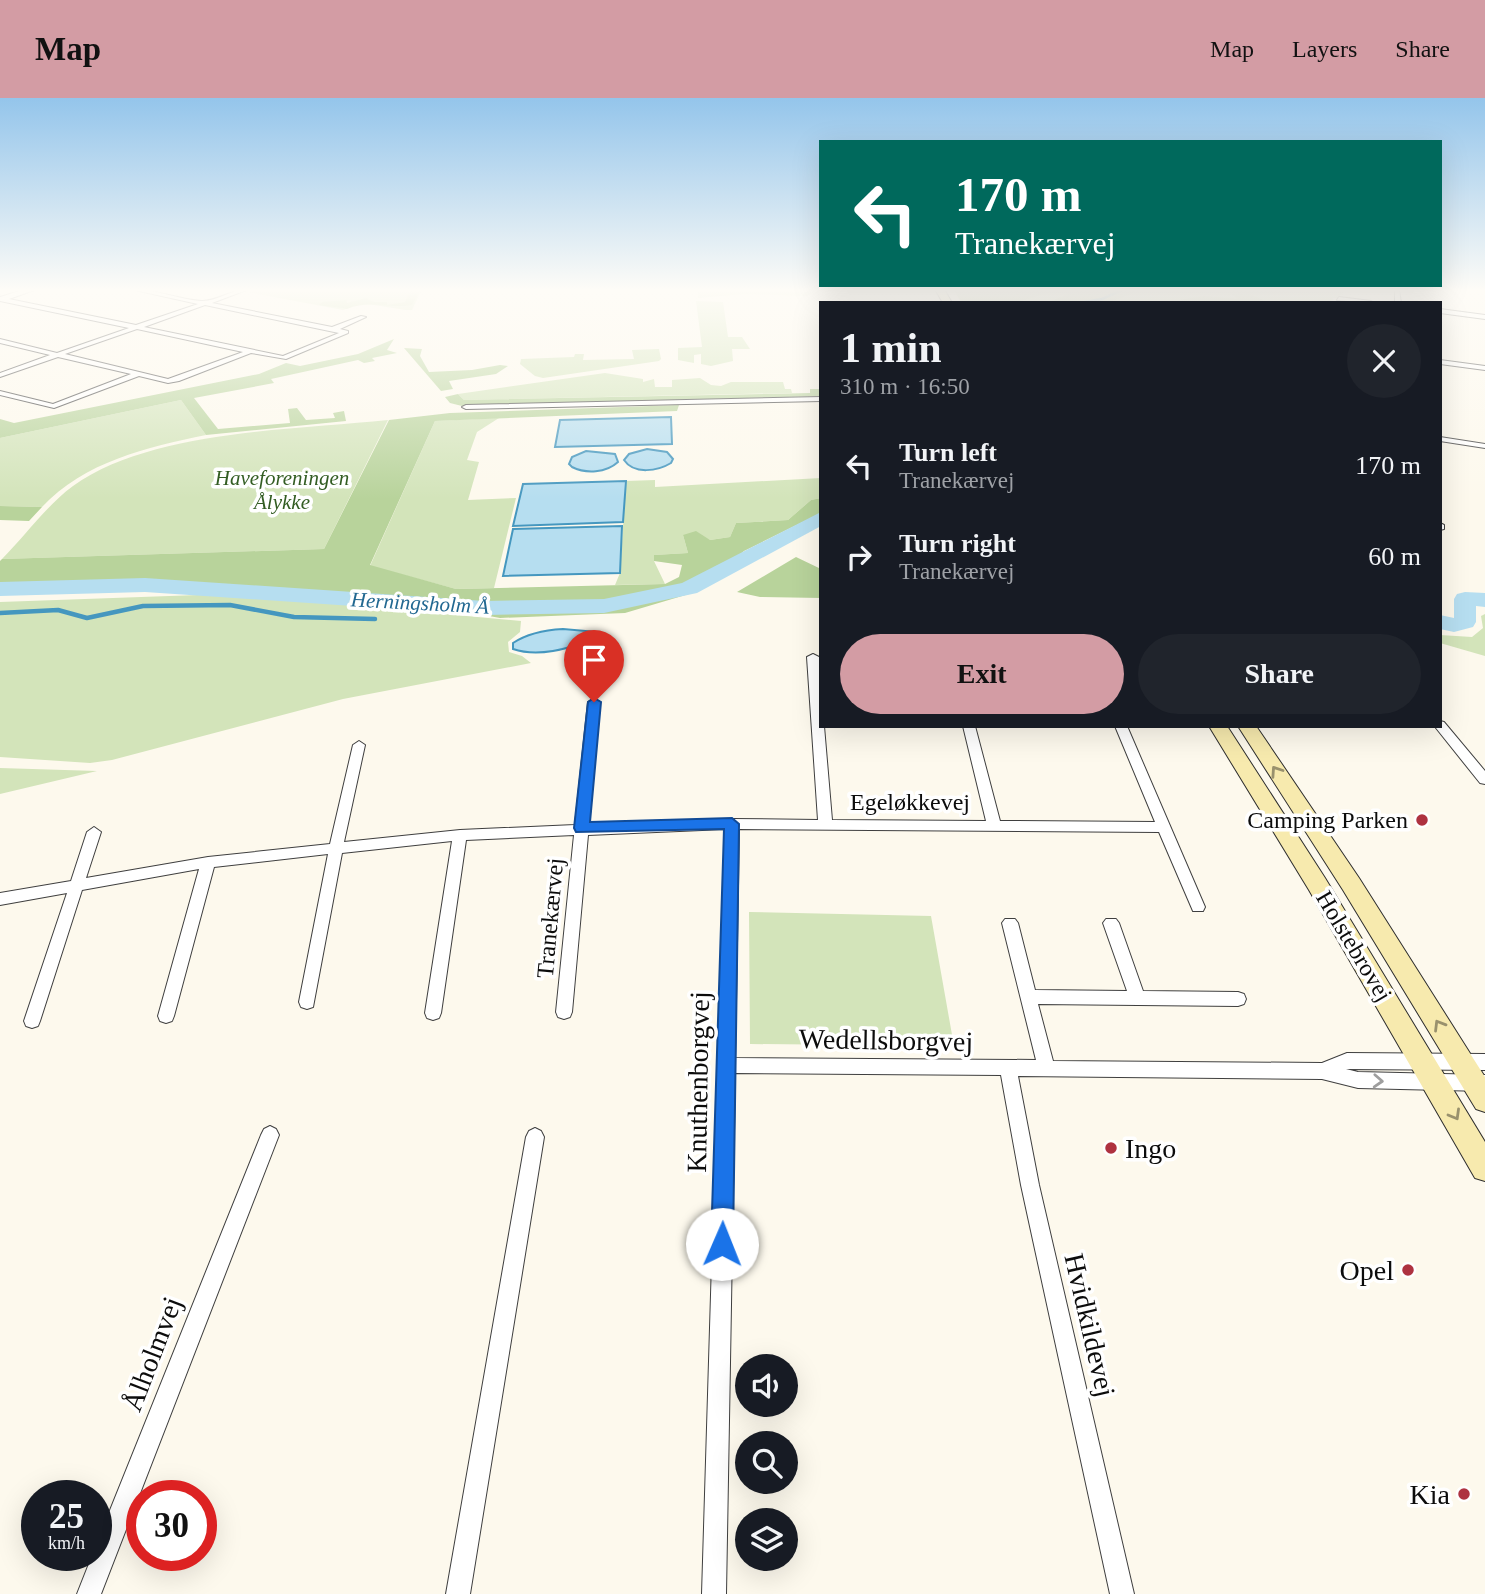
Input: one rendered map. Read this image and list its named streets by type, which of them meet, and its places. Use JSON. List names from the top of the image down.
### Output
{
  "streets": {
    "main road": ["Holstebrovej"],
    "street": [
      "Egeløkkevej",
      "Tranekærvej",
      "Wedellsborgvej",
      "Knuthenborgvej",
      "Hvidkildevej",
      "Ålholmvej"
    ]
  },
  "crossings": [
    ["Egeløkkevej", "Tranekærvej"],
    ["Egeløkkevej", "Knuthenborgvej"],
    ["Tranekærvej", "Knuthenborgvej"],
    ["Holstebrovej", "Wedellsborgvej"],
    ["Wedellsborgvej", "Knuthenborgvej"],
    ["Wedellsborgvej", "Hvidkildevej"]
  ],
  "water": ["Herningsholm Å"],
  "parks": ["Haveforeningen Ålykke"],
  "places": [
    "Camping Parken",
    "Ingo",
    "Opel",
    "Kia"
  ],
  "page": {
    "header": "Map",
    "nav": ["Map", "Layers", "Share"],
    "turn": ["170 m", "Tranekærvej"],
    "heading": ["1 min", "310 m · 16:50"],
    "list": [
      {
        "name": "Turn left",
        "note": "Tranekærvej",
        "value": "170 m"
      },
      {
        "name": "Turn right",
        "note": "Tranekærvej",
        "value": "60 m"
      }
    ],
    "buttons": ["Exit", "Share"],
    "speed": "25 km/h",
    "limit": "30"
  }
}
